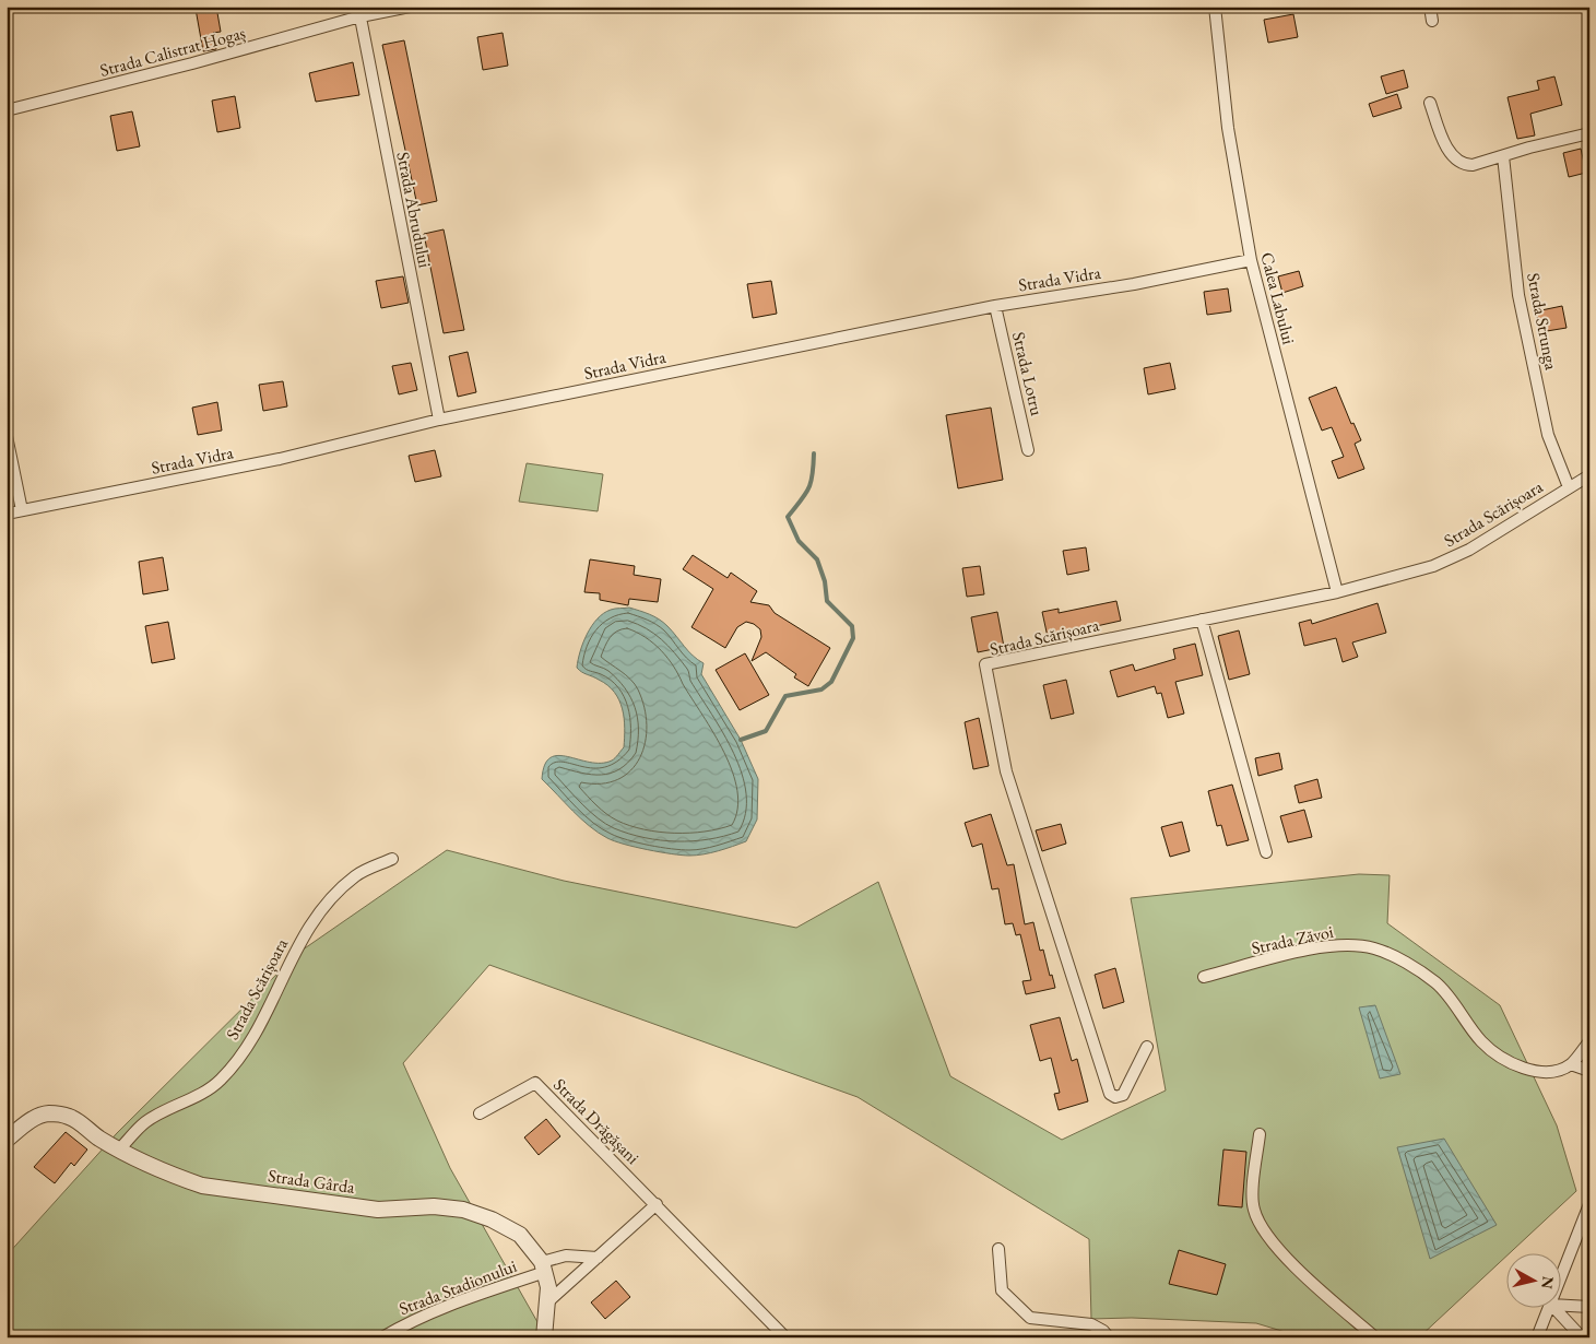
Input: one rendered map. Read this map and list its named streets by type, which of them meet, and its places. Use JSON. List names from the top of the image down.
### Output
{
  "streets": {
    "street": [
      "Strada Calistrat Hogaș",
      "Strada Abrudului",
      "Strada Vidra",
      "Calea Labului",
      "Strada Strunga",
      "Strada Lotru",
      "Strada Scărișoara",
      "Strada Zăvoi",
      "Strada Drăgășani",
      "Strada Gârda",
      "Strada Stadionului"
    ]
  },
  "crossings": [
    ["Strada Calistrat Hogaș", "Strada Abrudului"],
    ["Strada Abrudului", "Strada Vidra"],
    ["Strada Vidra", "Calea Labului"],
    ["Strada Vidra", "Strada Lotru"],
    ["Calea Labului", "Strada Scărișoara"],
    ["Strada Strunga", "Strada Scărișoara"],
    ["Strada Scărișoara", "Strada Gârda"],
    ["Strada Gârda", "Strada Stadionului"]
  ],
  "north": "right"
}
